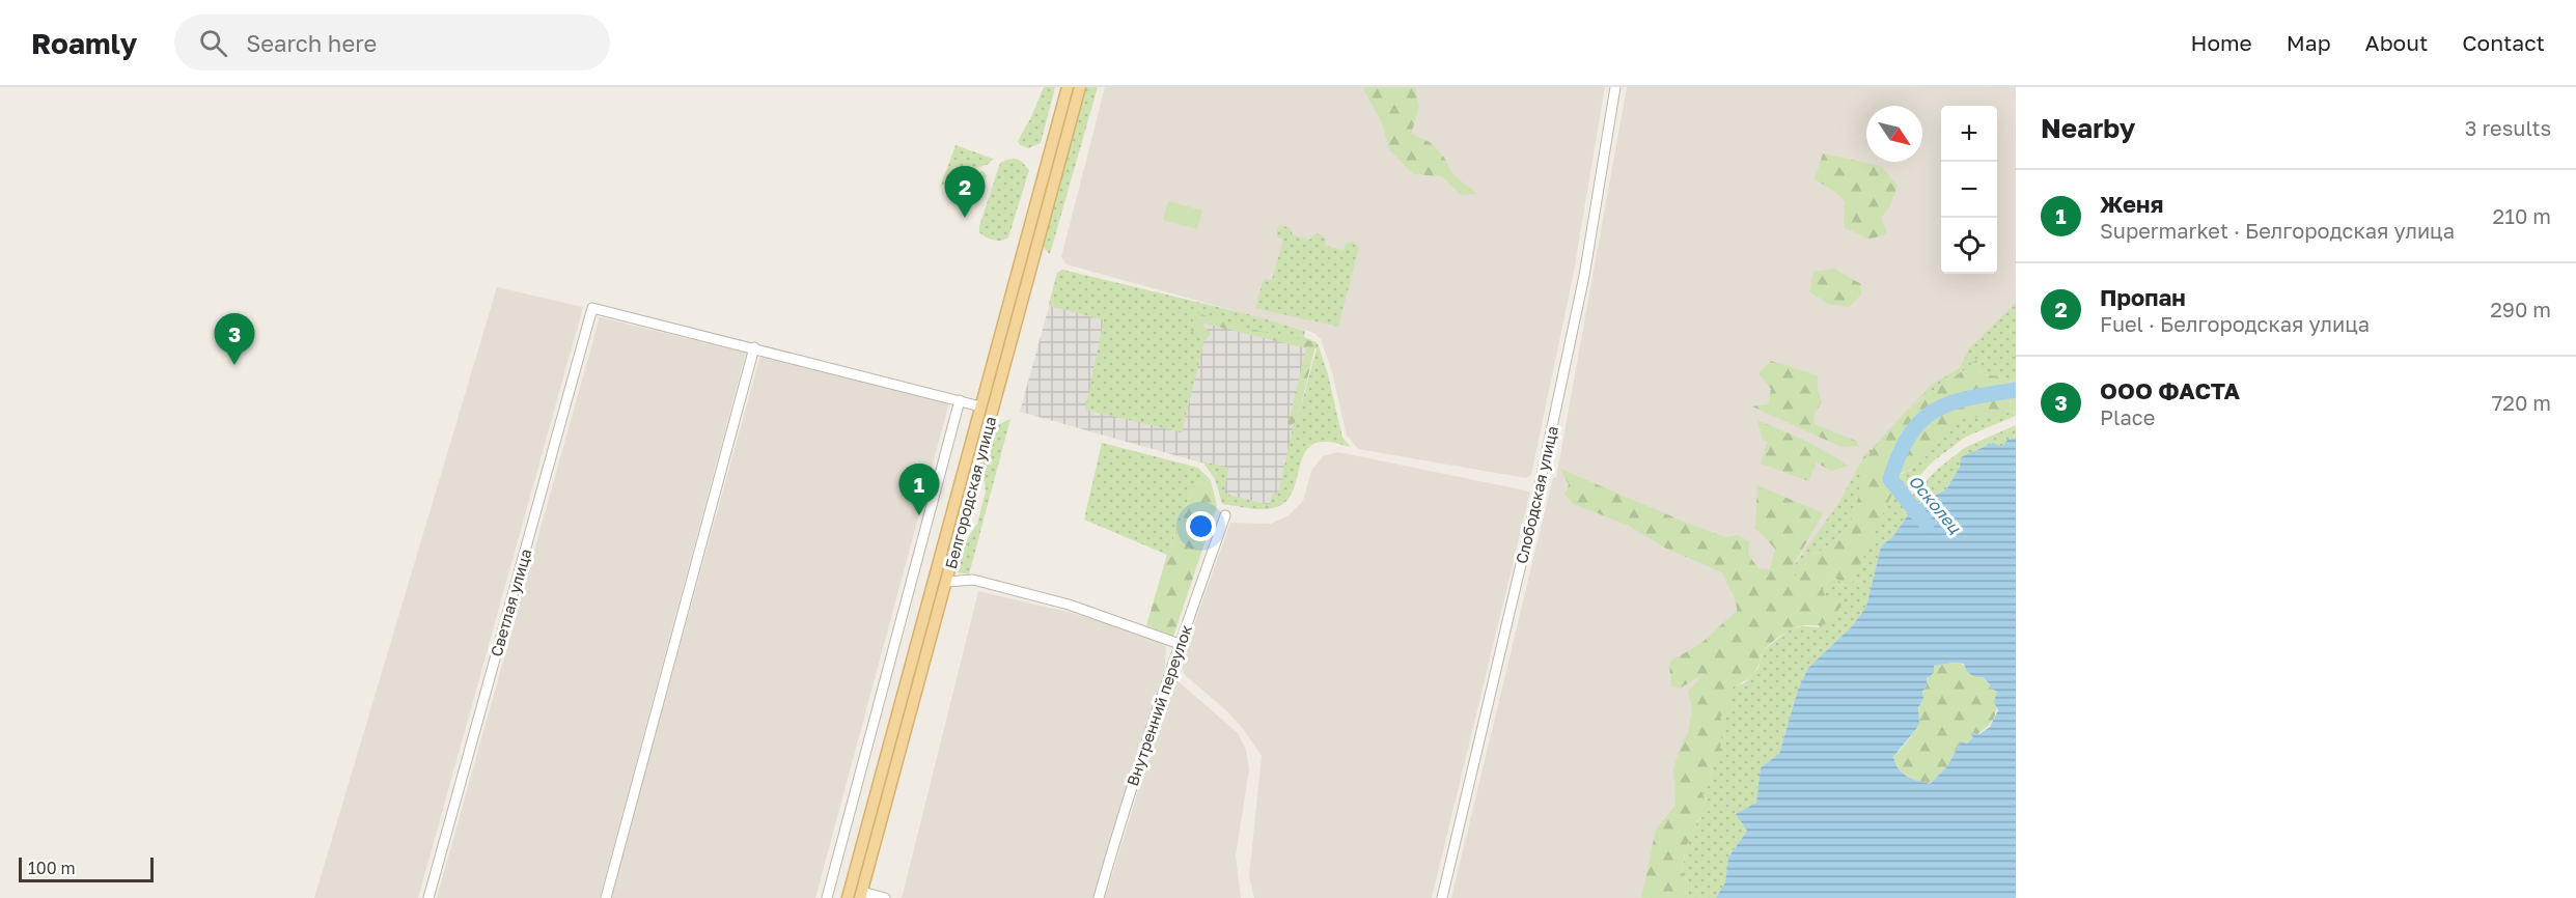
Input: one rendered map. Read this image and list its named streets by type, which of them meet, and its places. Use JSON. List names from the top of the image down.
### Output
{
  "streets": {
    "main road": ["Белгородская улица"],
    "street": ["Слободская улица", "Светлая улица", "Внутренний переулок"]
  },
  "water": ["Осколец"],
  "scale_bar": "100 m",
  "north": "bottom right",
  "page": {
    "header": "Roamly",
    "search": "Search here",
    "nav": [
      "Home",
      "Map",
      "About",
      "Contact"
    ],
    "heading": ["Nearby", "3 results"],
    "map_buttons": ["+", "−"],
    "pins": ["2", "3", "1"],
    "list": [
      {
        "mark": "1",
        "name": "Женя",
        "note": "Supermarket · Белгородская улица",
        "value": "210 m"
      },
      {
        "mark": "2",
        "name": "Пропан",
        "note": "Fuel · Белгородская улица",
        "value": "290 m"
      },
      {
        "mark": "3",
        "name": "ООО ФАСТА",
        "note": "Place",
        "value": "720 m"
      }
    ],
    "scale": "100 m"
  }
}
